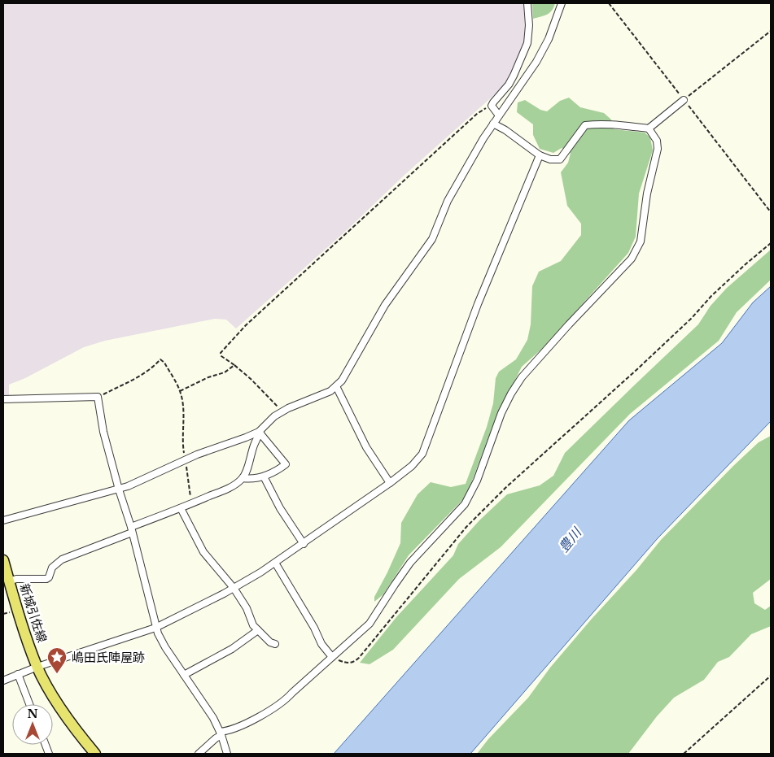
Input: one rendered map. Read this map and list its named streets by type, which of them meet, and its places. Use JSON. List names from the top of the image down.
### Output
{
  "streets": {
    "main road": ["新城引佐線"]
  },
  "water": ["豊川"],
  "places": {
    "place": ["嶋田氏陣屋跡"]
  },
  "north": "top"
}
